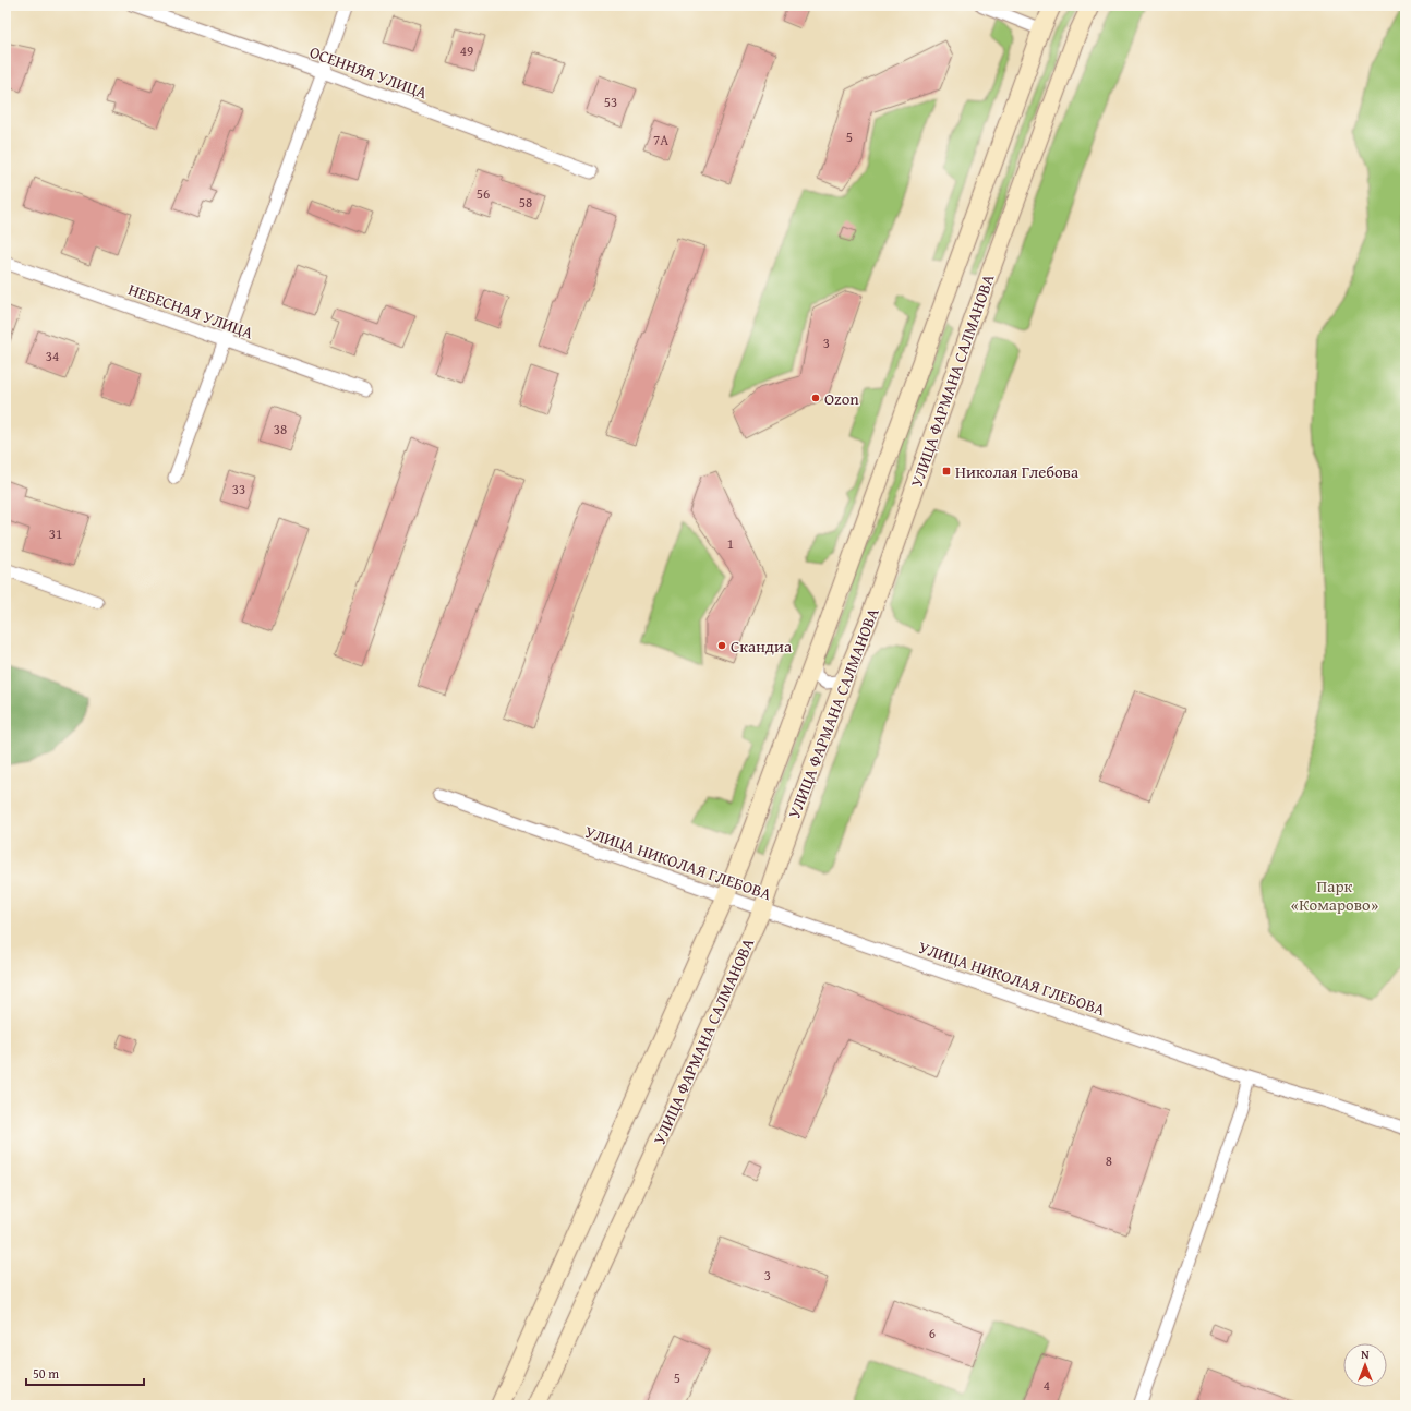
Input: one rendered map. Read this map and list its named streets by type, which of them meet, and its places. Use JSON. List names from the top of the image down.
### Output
{
  "streets": {
    "street": [
      "ОСЕННЯЯ УЛИЦА",
      "НЕБЕСНАЯ УЛИЦА",
      "УЛИЦА ФАРМАНА САЛМАНОВА",
      "УЛИЦА НИКОЛАЯ ГЛЕБОВА"
    ]
  },
  "crossings": [
    ["УЛИЦА ФАРМАНА САЛМАНОВА", "УЛИЦА НИКОЛАЯ ГЛЕБОВА"]
  ],
  "parks": ["Парк «Комарово»"],
  "places": {
    "other": ["Ozon", "Скандиа"],
    "transit": ["Николая Глебова"]
  },
  "house_numbers": [
    "49",
    "53",
    "5",
    "7А",
    "56",
    "58",
    "3",
    "34",
    "38",
    "33",
    "31",
    "1",
    "8",
    "3",
    "6",
    "5",
    "4"
  ],
  "scale_bar": "50 m",
  "north": "top"
}
